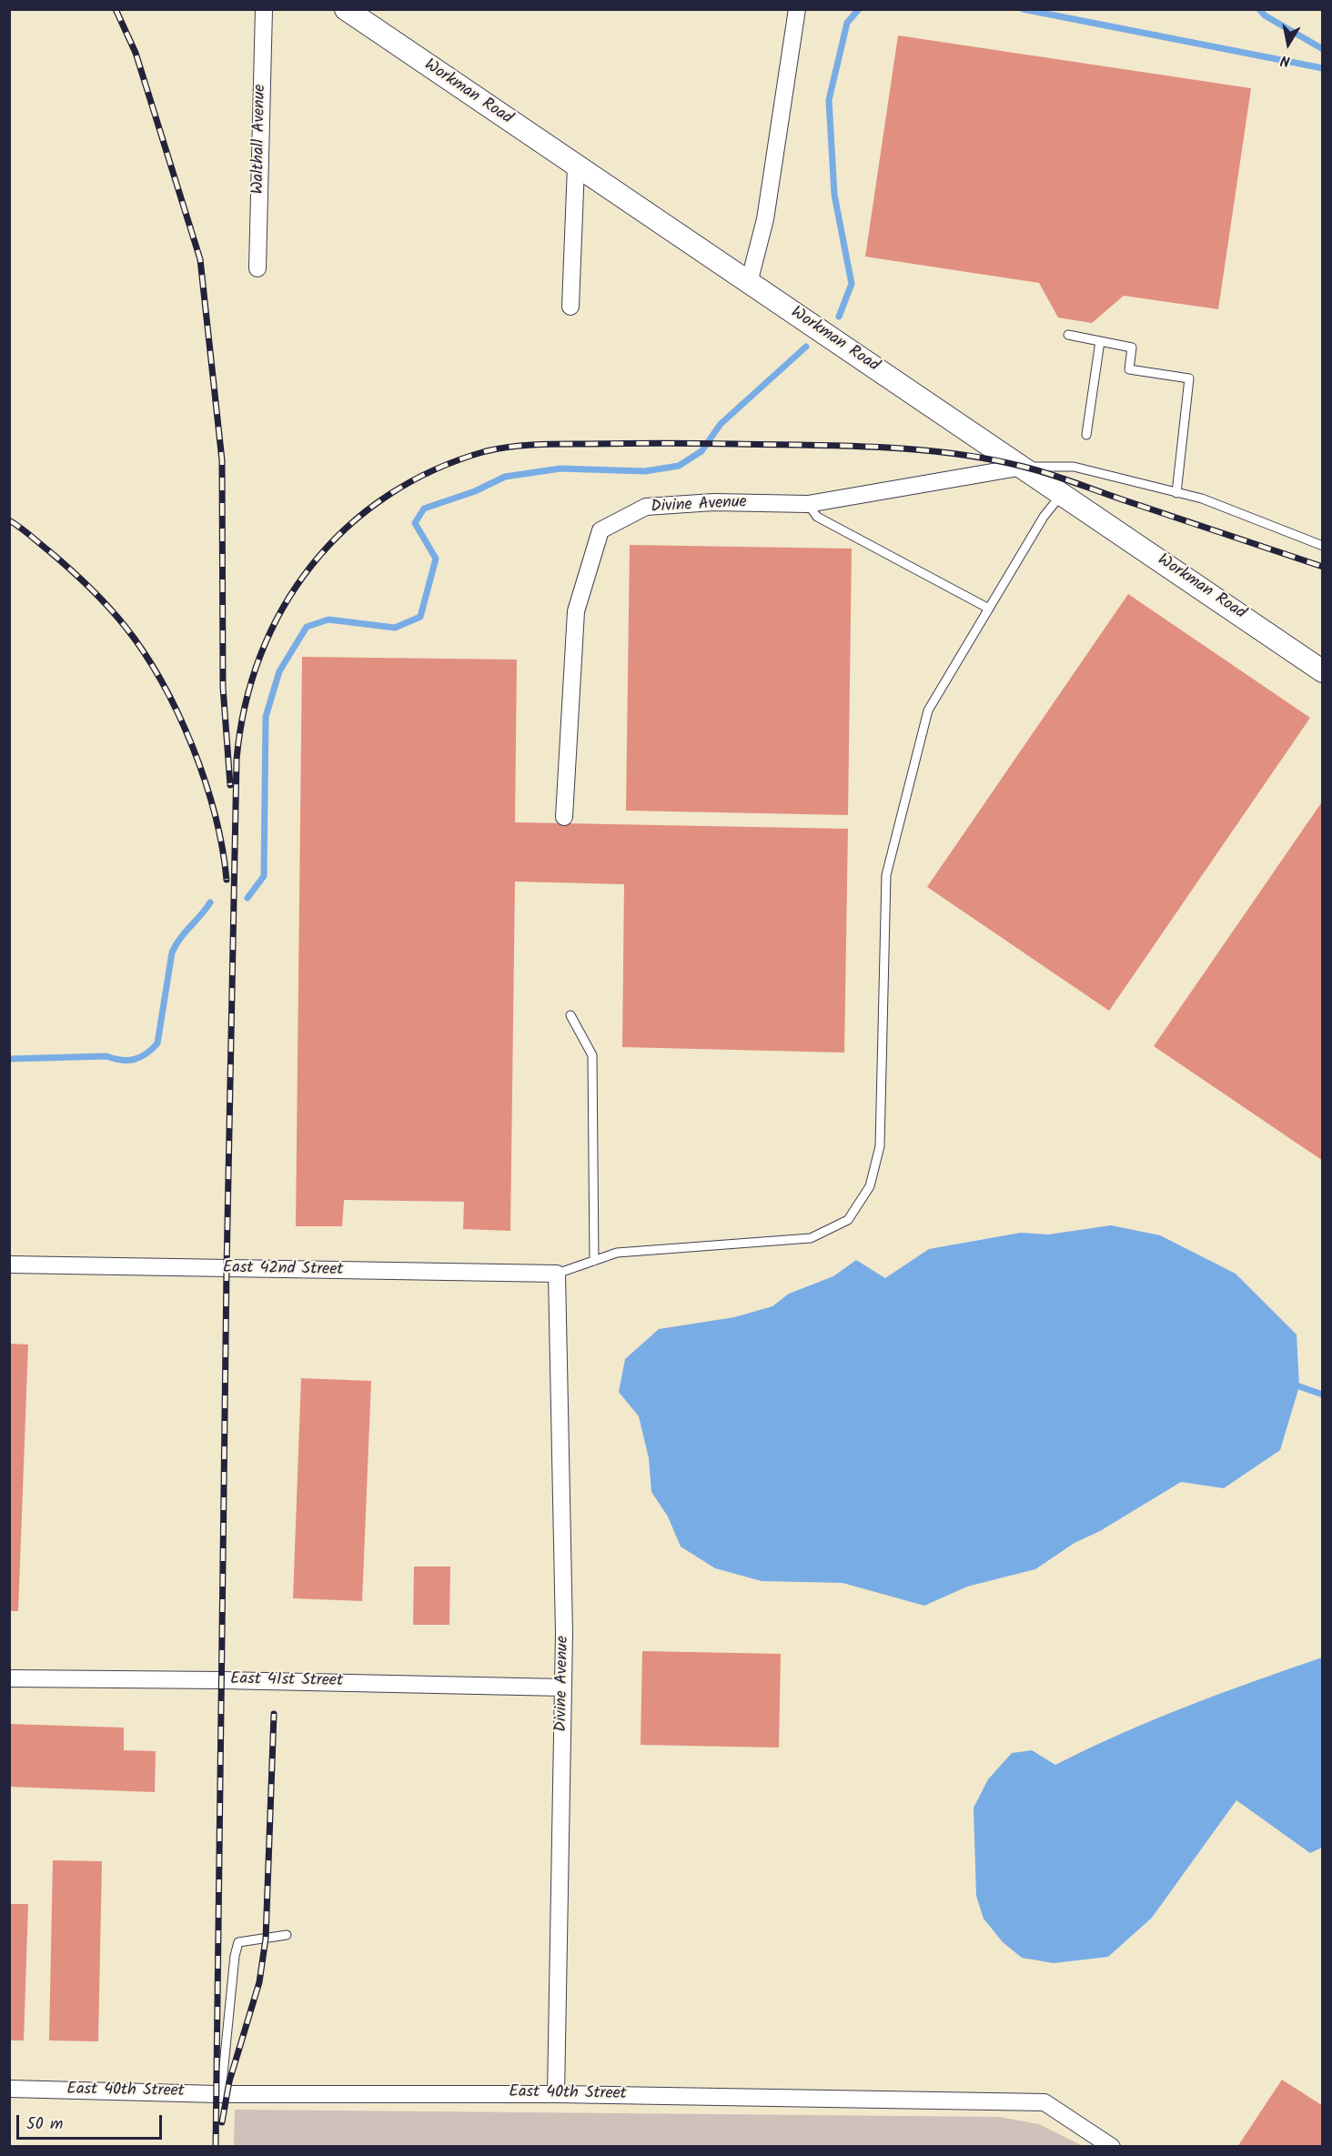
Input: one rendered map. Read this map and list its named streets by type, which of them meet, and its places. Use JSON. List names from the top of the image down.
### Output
{
  "streets": {
    "street": [
      "Workman Road",
      "Walthall Avenue",
      "Divine Avenue",
      "East 42nd Street",
      "East 41st Street",
      "East 40th Street"
    ]
  },
  "crossings": [
    ["Workman Road", "Divine Avenue"],
    ["Divine Avenue", "East 42nd Street"],
    ["Divine Avenue", "East 41st Street"],
    ["Divine Avenue", "East 40th Street"]
  ],
  "scale_bar": "50 m",
  "north": "bottom"
}
